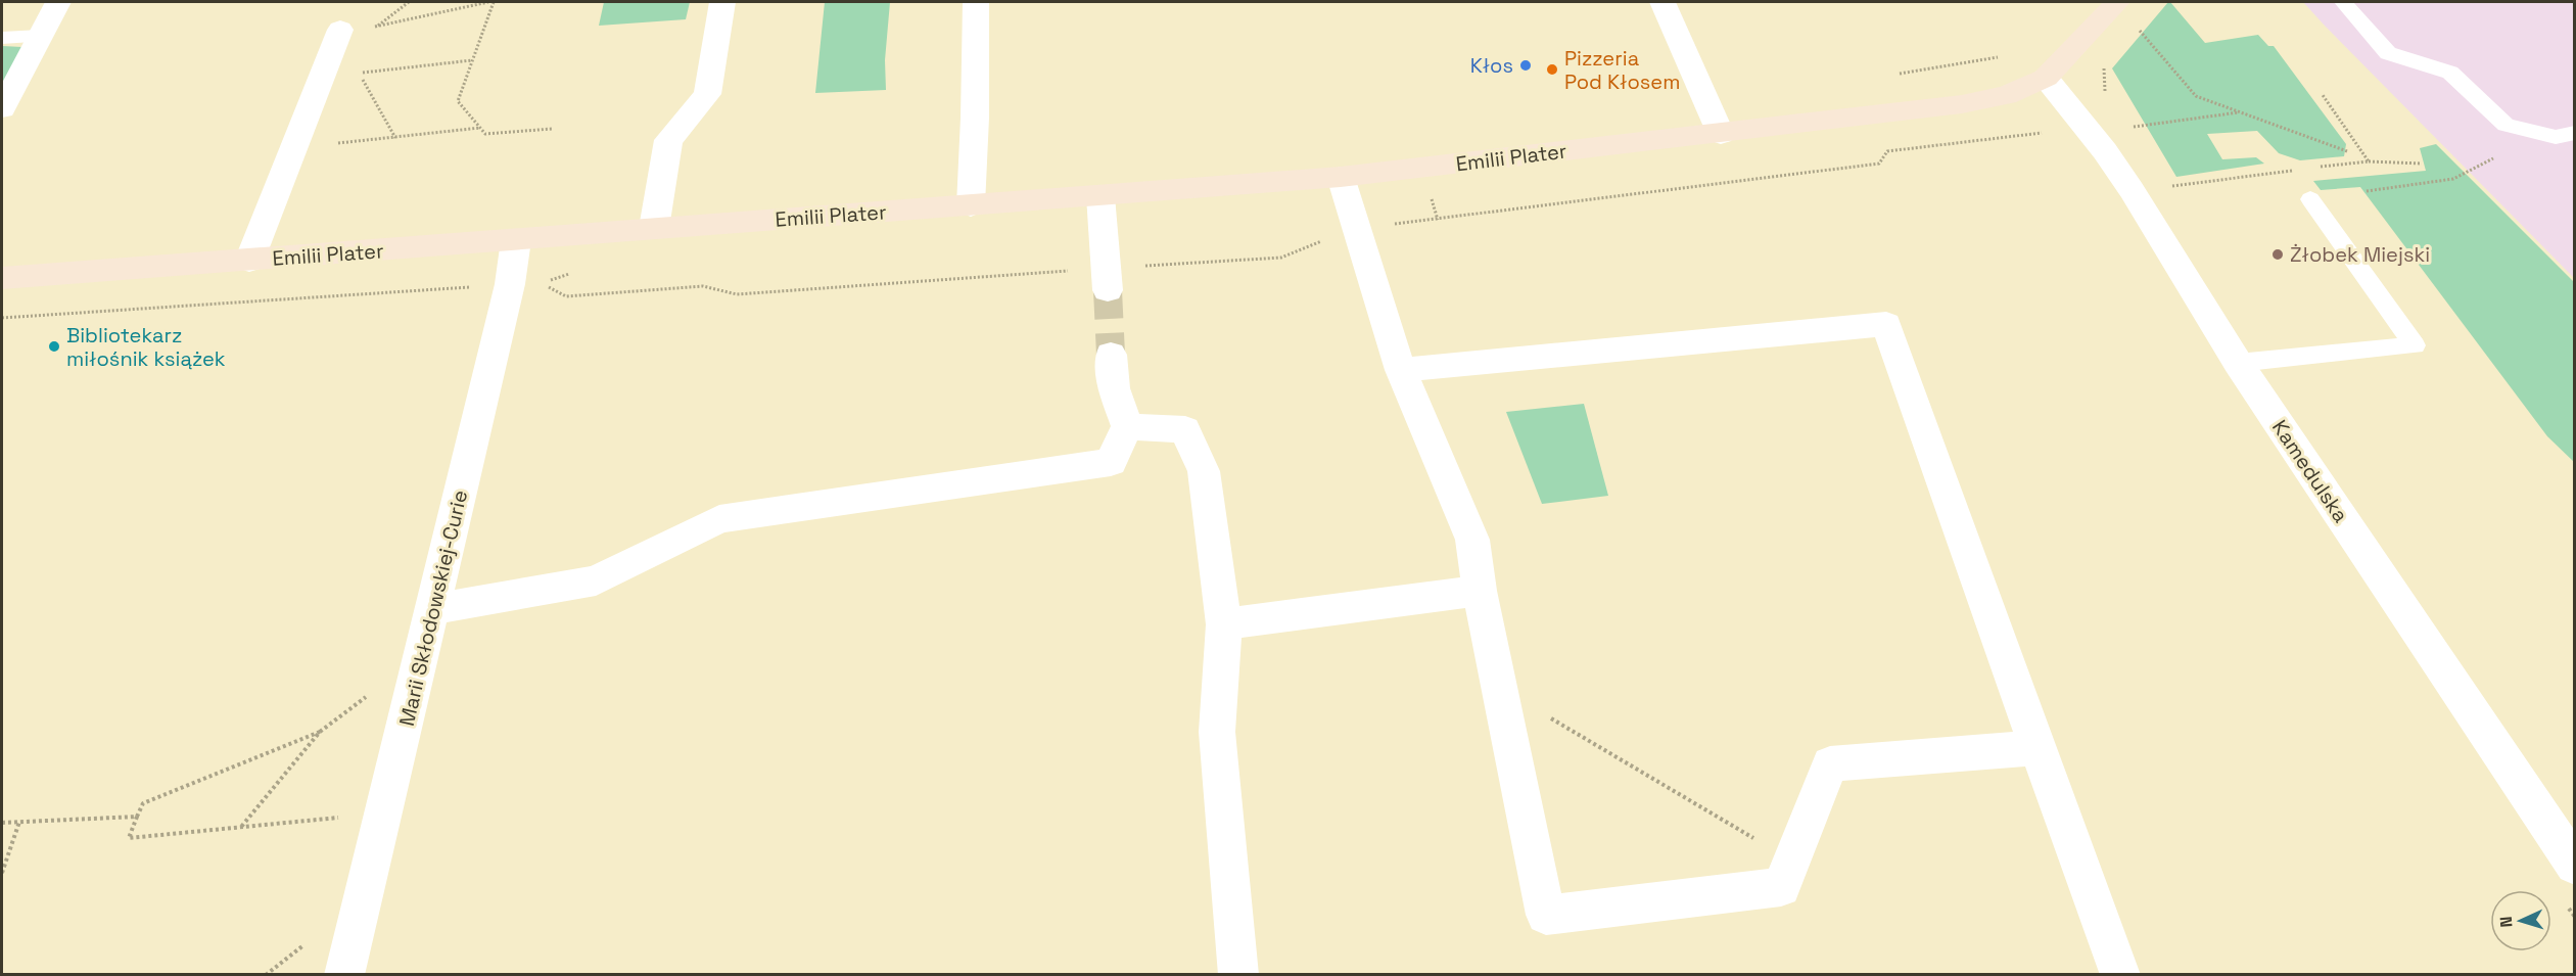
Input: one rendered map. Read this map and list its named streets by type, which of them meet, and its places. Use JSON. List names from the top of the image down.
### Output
{
  "streets": {
    "street": ["Emilii Plater", "Kamedulska", "Marii Skłodowskiej-Curie"]
  },
  "crossings": [
    ["Emilii Plater", "Kamedulska"],
    ["Emilii Plater", "Marii Skłodowskiej-Curie"]
  ],
  "places": [
    "Kłos",
    "Pizzeria Pod Kłosem",
    "Żłobek Miejski",
    "Bibliotekarz miłośnik książek"
  ],
  "north": "left"
}
